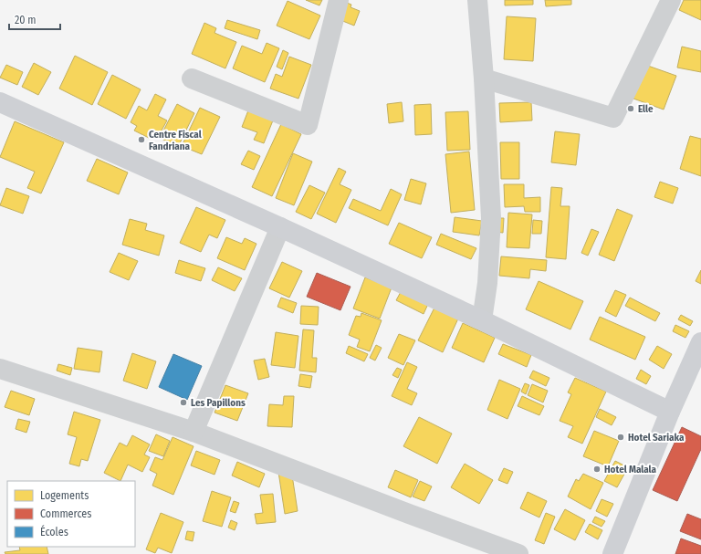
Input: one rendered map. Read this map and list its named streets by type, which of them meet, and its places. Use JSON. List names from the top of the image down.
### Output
{
  "places": [
    "Elle",
    "Centre Fiscal Fandriana",
    "Les Papillons",
    "Hotel Sariaka",
    "Hotel Malala"
  ],
  "legend": ["Logements", "Commerces", "Écoles"],
  "scale_bar": "20 m"
}
